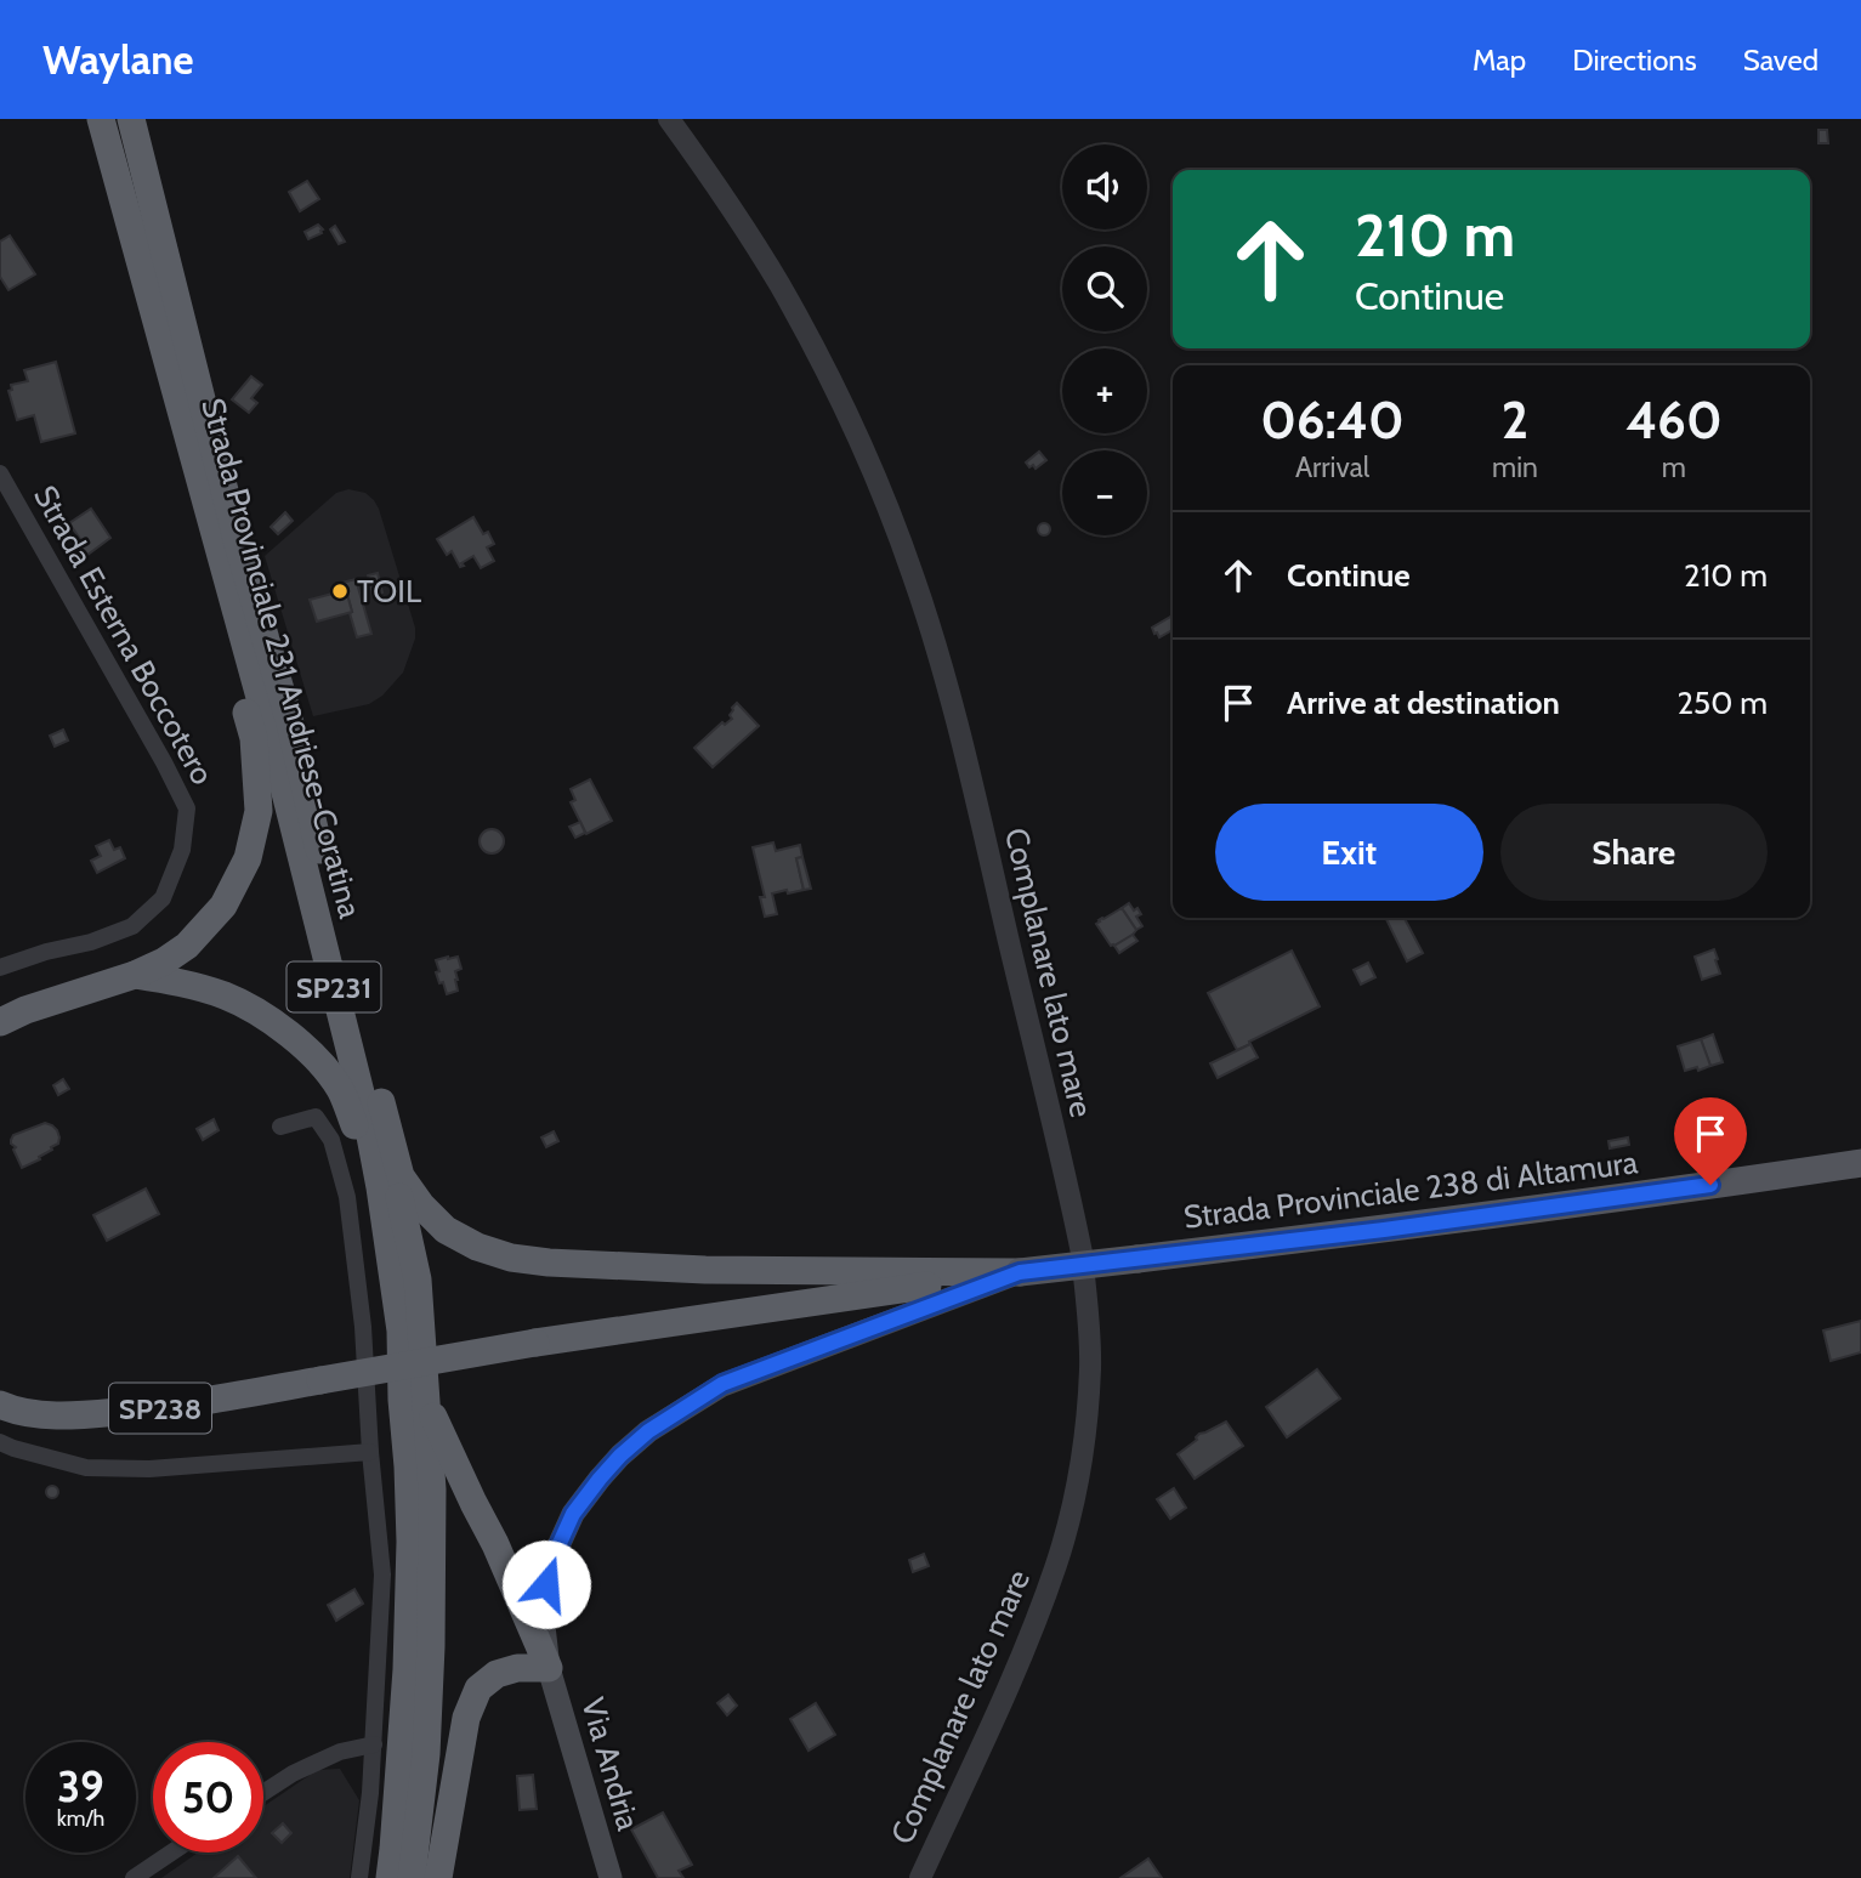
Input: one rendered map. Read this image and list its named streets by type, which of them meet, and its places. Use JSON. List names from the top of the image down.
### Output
{
  "streets": {
    "highway": ["Strada Provinciale 231 Andriese-Coratina", "SP231", "SP238"],
    "main road": ["Strada Provinciale 238 di Altamura", "Via Andria"],
    "street": ["Strada Esterna Boccotero", "Complanare lato mare"]
  },
  "crossings": [
    ["Strada Provinciale 238 di Altamura", "SP238"],
    ["Strada Provinciale 238 di Altamura", "Via Andria"],
    ["SP238", "Via Andria"]
  ],
  "places": ["TOIL"],
  "page": {
    "header": "Waylane",
    "nav": ["Map", "Directions", "Saved"],
    "map_buttons": ["+", "−"],
    "turn": ["210 m", "Continue"],
    "eta": [
      "06:40",
      "Arrival",
      "2",
      "min",
      "460",
      "m"
    ],
    "list": [
      {
        "name": "Continue",
        "value": "210 m"
      },
      {
        "name": "Arrive at destination",
        "value": "250 m"
      }
    ],
    "buttons": ["Exit", "Share"],
    "speed": "39 km/h",
    "limit": "50"
  }
}
